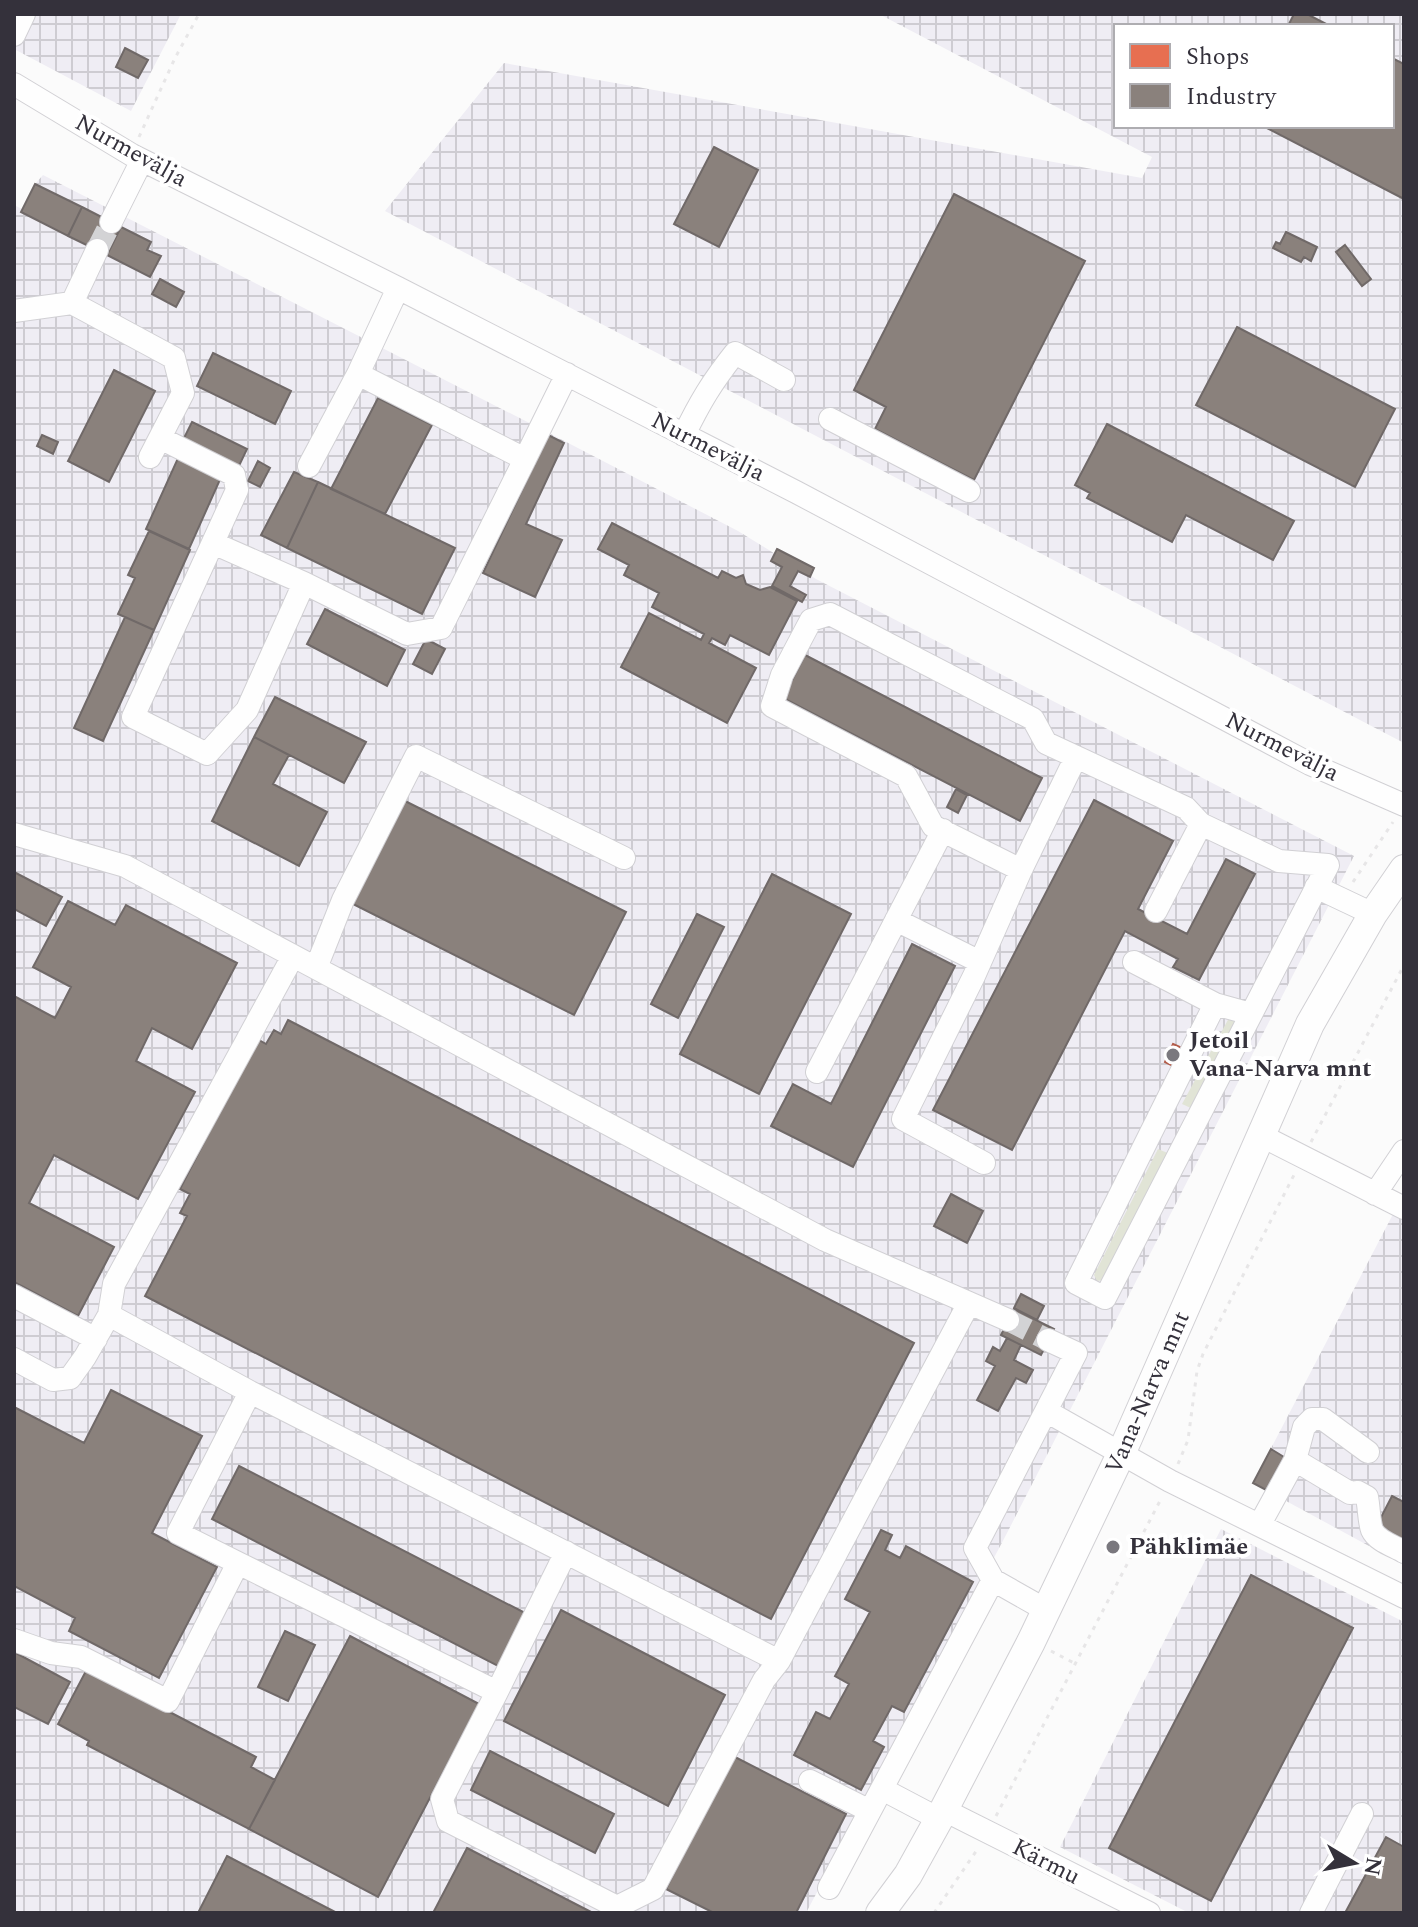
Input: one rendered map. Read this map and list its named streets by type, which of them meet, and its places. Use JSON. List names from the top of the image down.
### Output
{
  "streets": {
    "main road": ["Vana-Narva mnt"],
    "street": ["Nurmevälja", "Kärmu"]
  },
  "crossings": [
    ["Vana-Narva mnt", "Kärmu"]
  ],
  "places": ["Jetoil Vana-Narva mnt", "Pähklimäe"],
  "legend": ["Shops", "Industry"],
  "north": "right"
}
